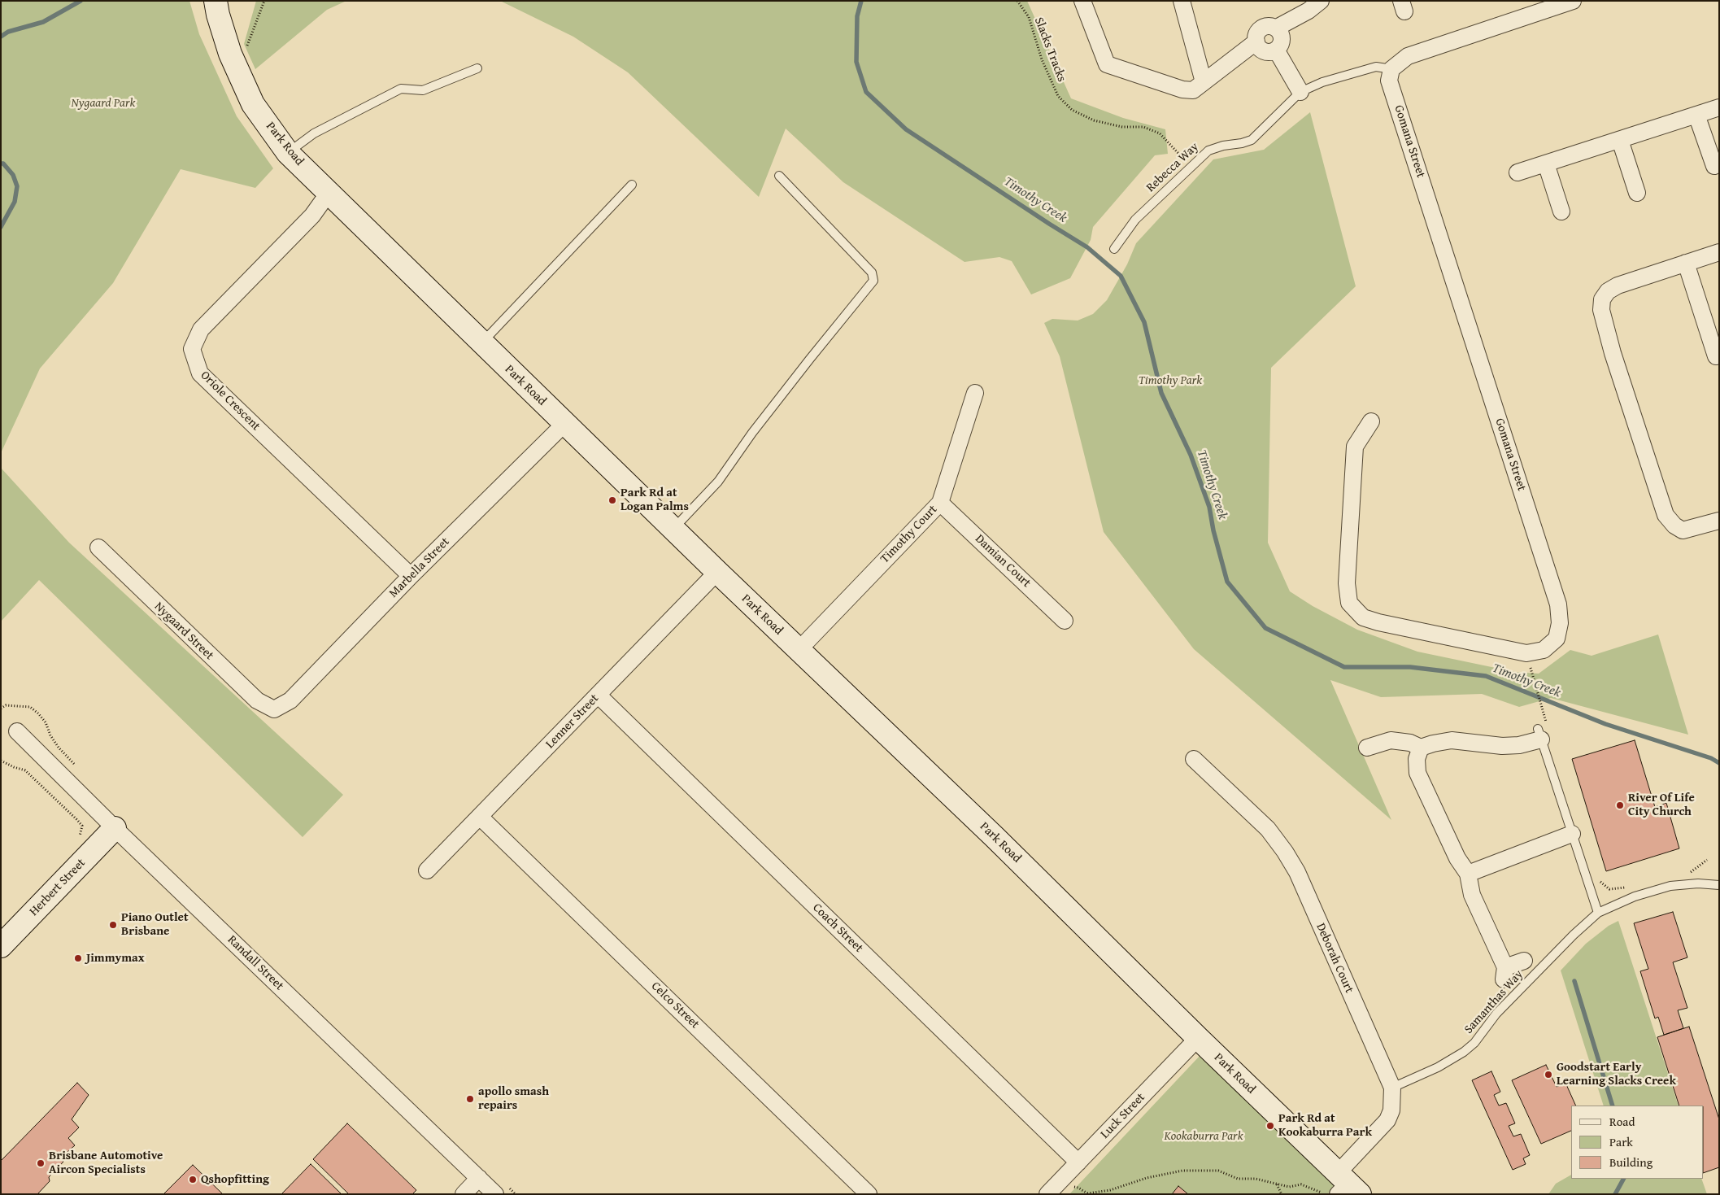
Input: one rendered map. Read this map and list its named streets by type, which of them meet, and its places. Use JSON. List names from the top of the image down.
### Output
{
  "streets": {
    "street": [
      "Gomana Street",
      "Park Road",
      "Oriole Crescent",
      "Timothy Court",
      "Damian Court",
      "Marbella Street",
      "Nygaard Street",
      "Lenner Street",
      "Herbert Street",
      "Coach Street",
      "Deborah Court",
      "Randall Street",
      "Celco Street",
      "Luck Street"
    ],
    "lane": ["Rebecca Way", "Samanthas Way"],
    "path": ["Slacks Tracks"]
  },
  "crossings": [
    ["Slacks Tracks", "Rebecca Way"],
    ["Gomana Street", "Rebecca Way"],
    ["Park Road", "Oriole Crescent"],
    ["Park Road", "Timothy Court"],
    ["Park Road", "Marbella Street"],
    ["Park Road", "Lenner Street"],
    ["Park Road", "Deborah Court"],
    ["Park Road", "Luck Street"],
    ["Oriole Crescent", "Marbella Street"],
    ["Timothy Court", "Damian Court"],
    ["Marbella Street", "Nygaard Street"],
    ["Lenner Street", "Coach Street"],
    ["Lenner Street", "Celco Street"],
    ["Herbert Street", "Randall Street"],
    ["Coach Street", "Luck Street"],
    ["Deborah Court", "Samanthas Way"]
  ],
  "water": ["Timothy Creek"],
  "parks": ["Nygaard Park", "Timothy Park", "Kookaburra Park"],
  "places": [
    "Park Rd at Logan Palms",
    "River Of Life City Church",
    "Piano Outlet Brisbane",
    "Jimmymax",
    "Goodstart Early Learning Slacks Creek",
    "apollo smash repairs",
    "Park Rd at Kookaburra Park",
    "Brisbane Automotive Aircon Specialists",
    "Qshopfitting"
  ],
  "legend": ["Road", "Park", "Building"]
}
